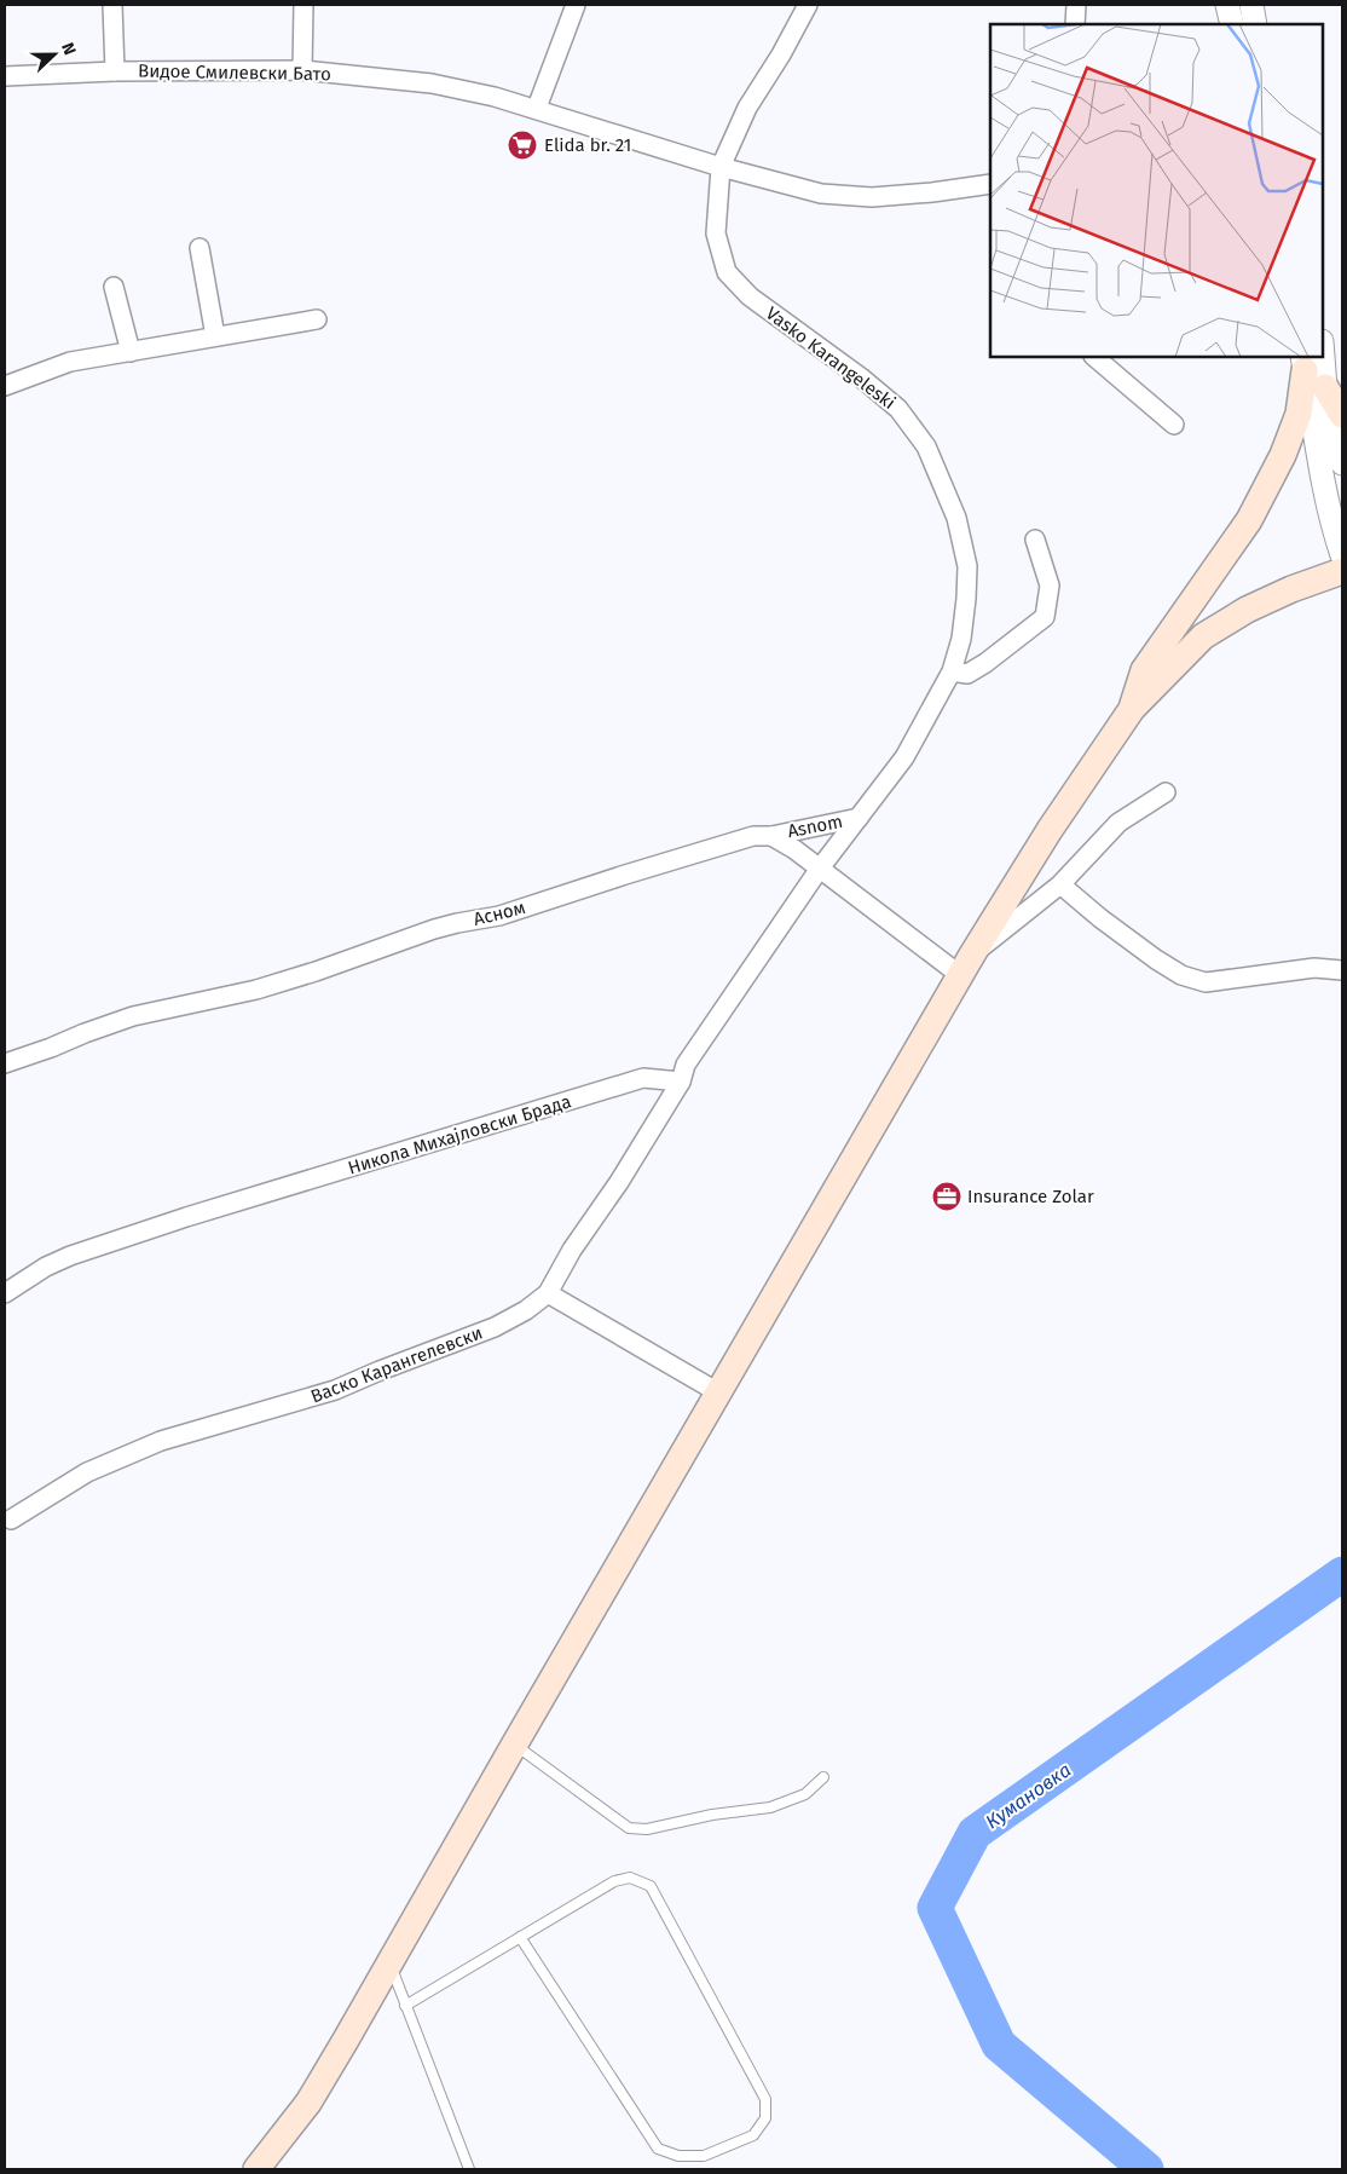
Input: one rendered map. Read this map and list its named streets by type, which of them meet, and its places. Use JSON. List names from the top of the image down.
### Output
{
  "streets": {
    "street": [
      "Видое Смилевски Бато",
      "Vasko Karangeleski",
      "Asnom",
      "Асном",
      "Никола Михајловски Брада",
      "Васко Карангелевски"
    ]
  },
  "crossings": [
    ["Видое Смилевски Бато", "Vasko Karangeleski"],
    ["Vasko Karangeleski", "Asnom"],
    ["Asnom", "Асном"],
    ["Никола Михајловски Брада", "Васко Карангелевски"]
  ],
  "water": ["Кумановка"],
  "places": {
    "supermarket": ["Elida br. 21"],
    "office": ["Insurance Zolar"]
  },
  "north": "right"
}
